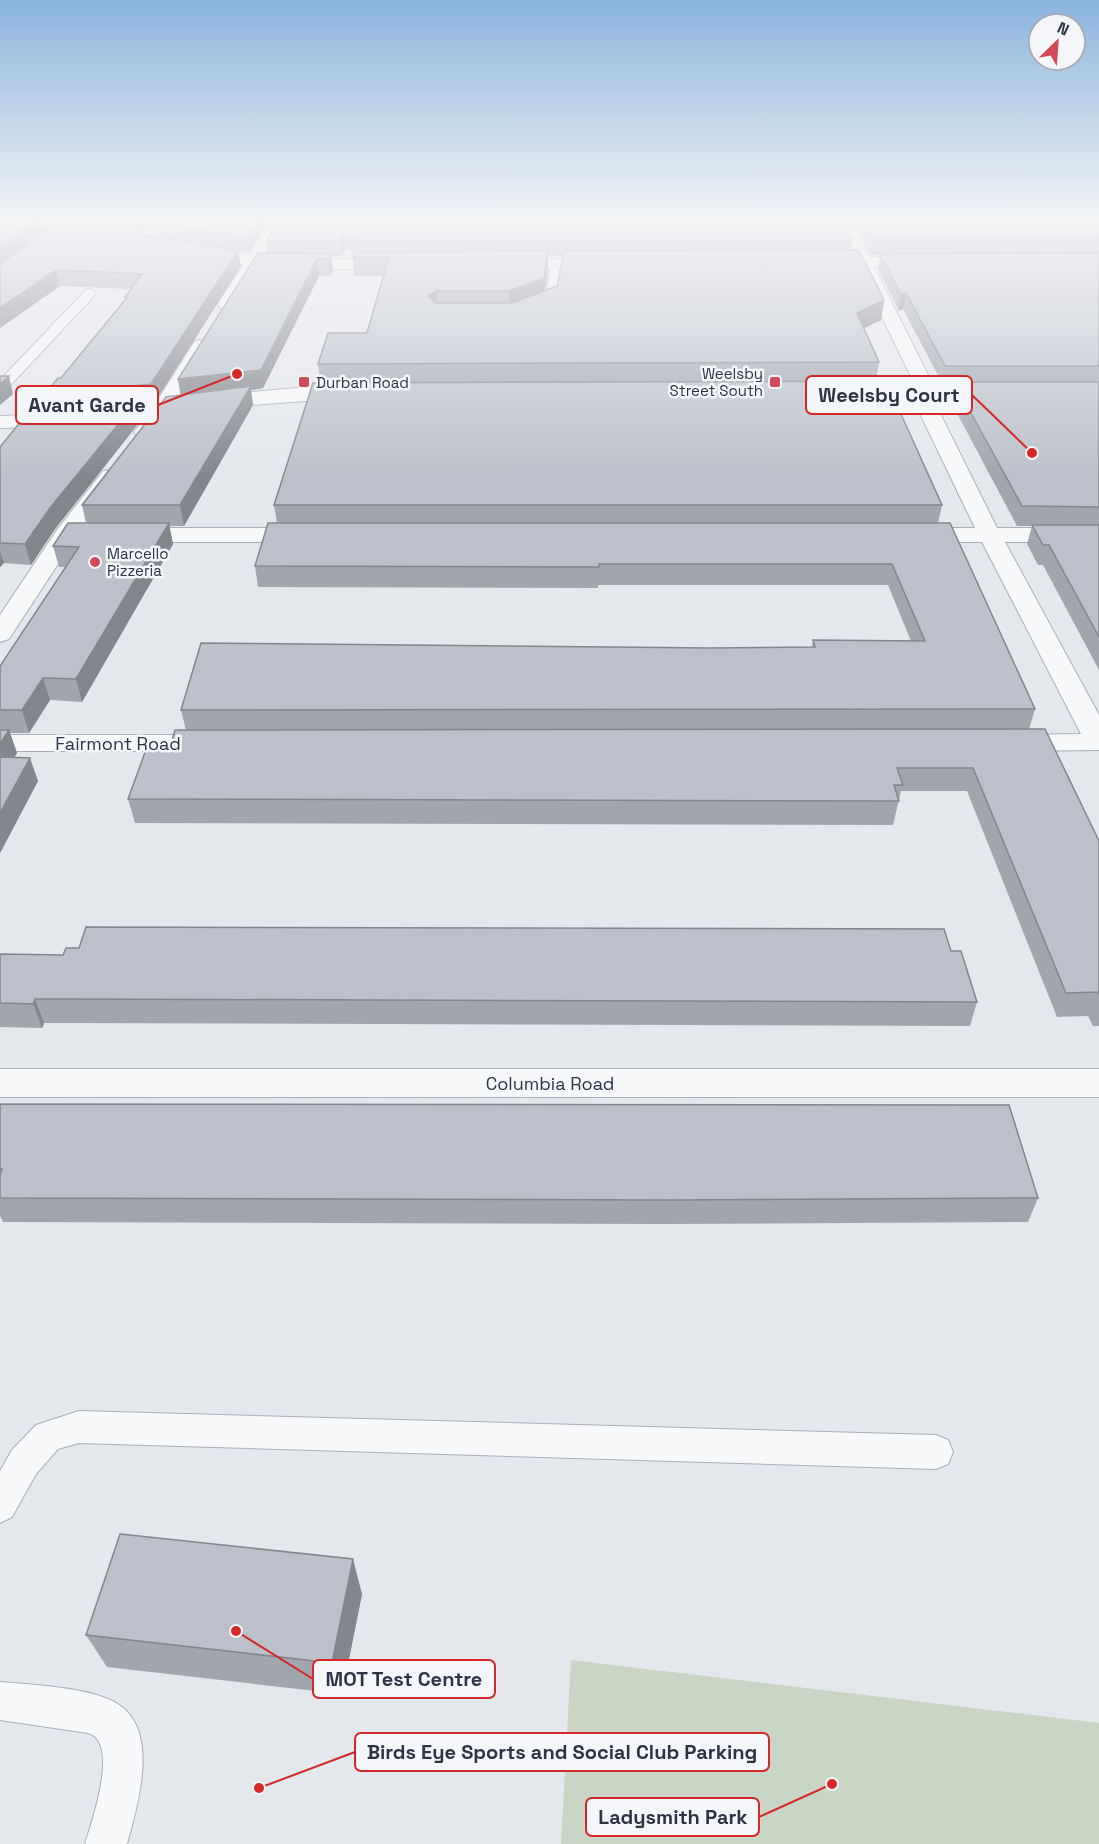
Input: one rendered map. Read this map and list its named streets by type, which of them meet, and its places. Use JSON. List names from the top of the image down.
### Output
{
  "streets": {
    "street": ["Fairmont Road", "Columbia Road"]
  },
  "places": {
    "other": [
      "Avant Garde",
      "Weelsby Court",
      "Marcello Pizzeria",
      "MOT Test Centre",
      "Ladysmith Park",
      "Birds Eye Sports and Social Club Parking"
    ],
    "transit": ["Durban Road", "Weelsby Street South"]
  },
  "north": "top right"
}
